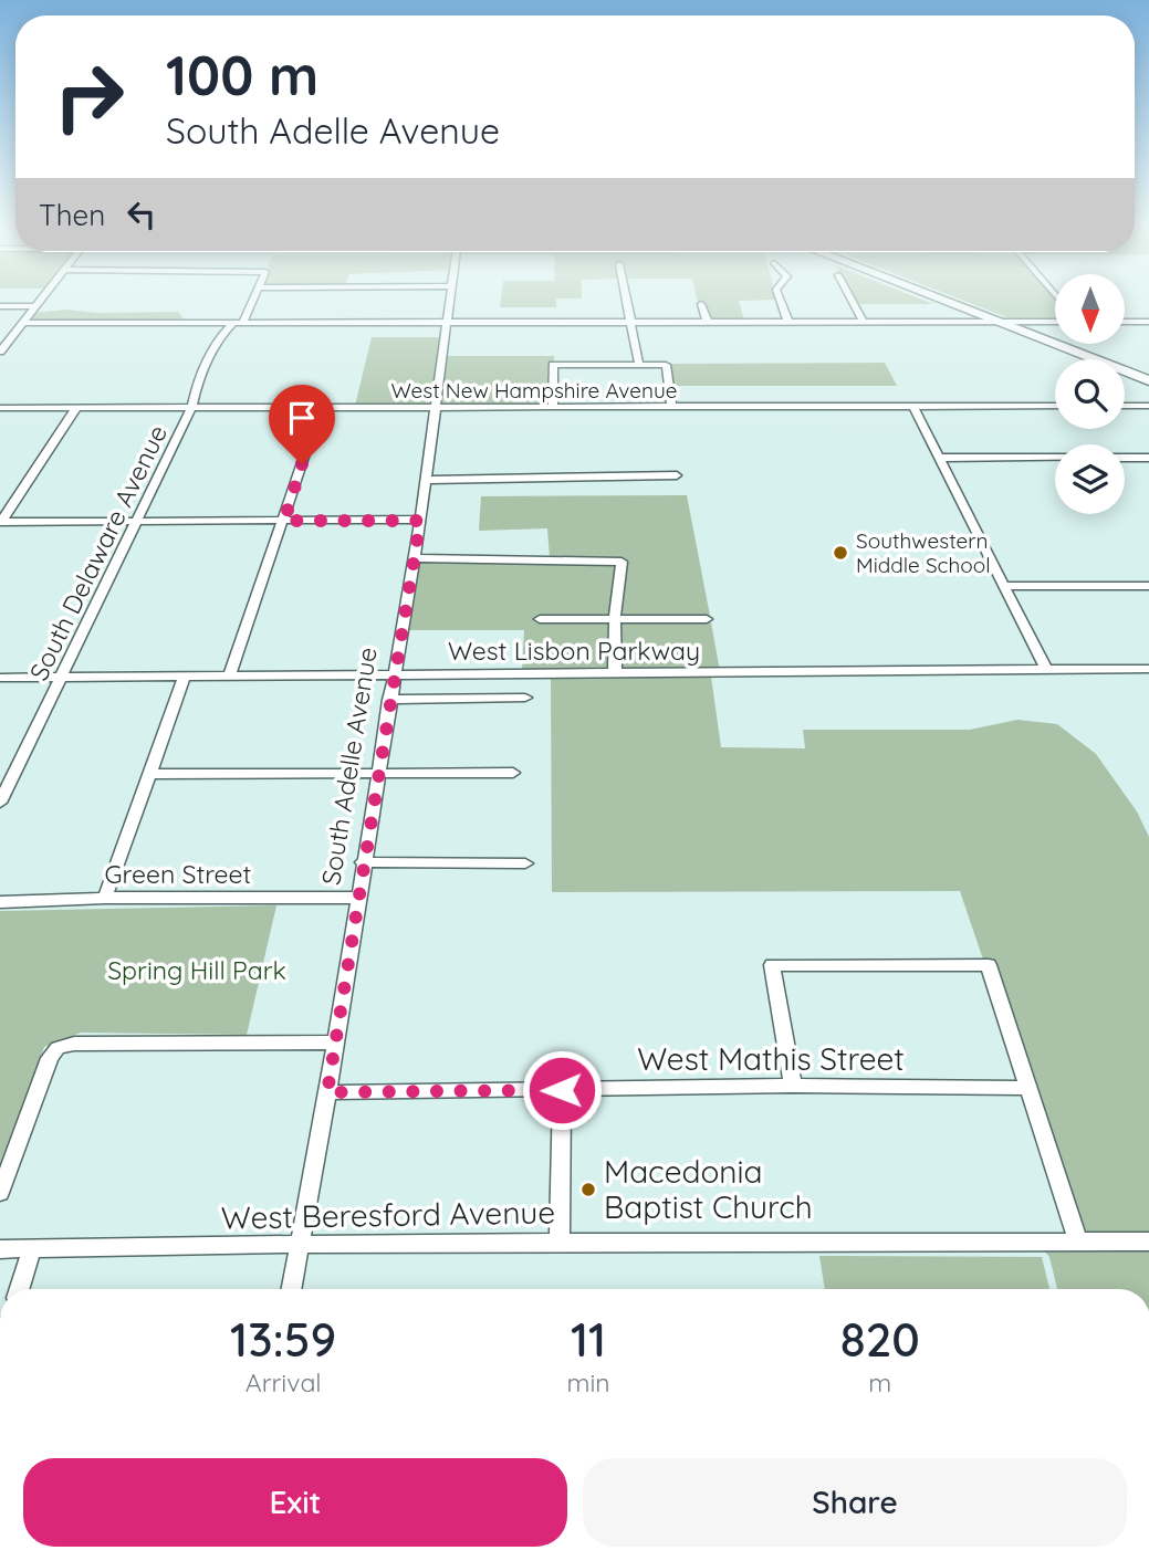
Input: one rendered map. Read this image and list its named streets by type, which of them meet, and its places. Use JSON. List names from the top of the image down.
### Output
{
  "streets": {
    "street": [
      "West New Hampshire Avenue",
      "South Delaware Avenue",
      "West Lisbon Parkway",
      "South Adelle Avenue",
      "Green Street",
      "West Mathis Street",
      "West Beresford Avenue"
    ]
  },
  "crossings": [
    ["West New Hampshire Avenue", "South Delaware Avenue"],
    ["West New Hampshire Avenue", "South Adelle Avenue"],
    ["South Delaware Avenue", "West Lisbon Parkway"],
    ["West Lisbon Parkway", "South Adelle Avenue"],
    ["South Adelle Avenue", "Green Street"],
    ["South Adelle Avenue", "West Mathis Street"],
    ["South Adelle Avenue", "West Beresford Avenue"]
  ],
  "parks": ["Spring Hill Park"],
  "places": ["Southwestern Middle School", "Macedonia Baptist Church"],
  "north": "bottom",
  "page": {
    "turn": ["100 m", "South Adelle Avenue"],
    "then": "Then",
    "eta": [
      "13:59",
      "Arrival",
      "11",
      "min",
      "820",
      "m"
    ],
    "buttons": ["Exit", "Share"]
  }
}
